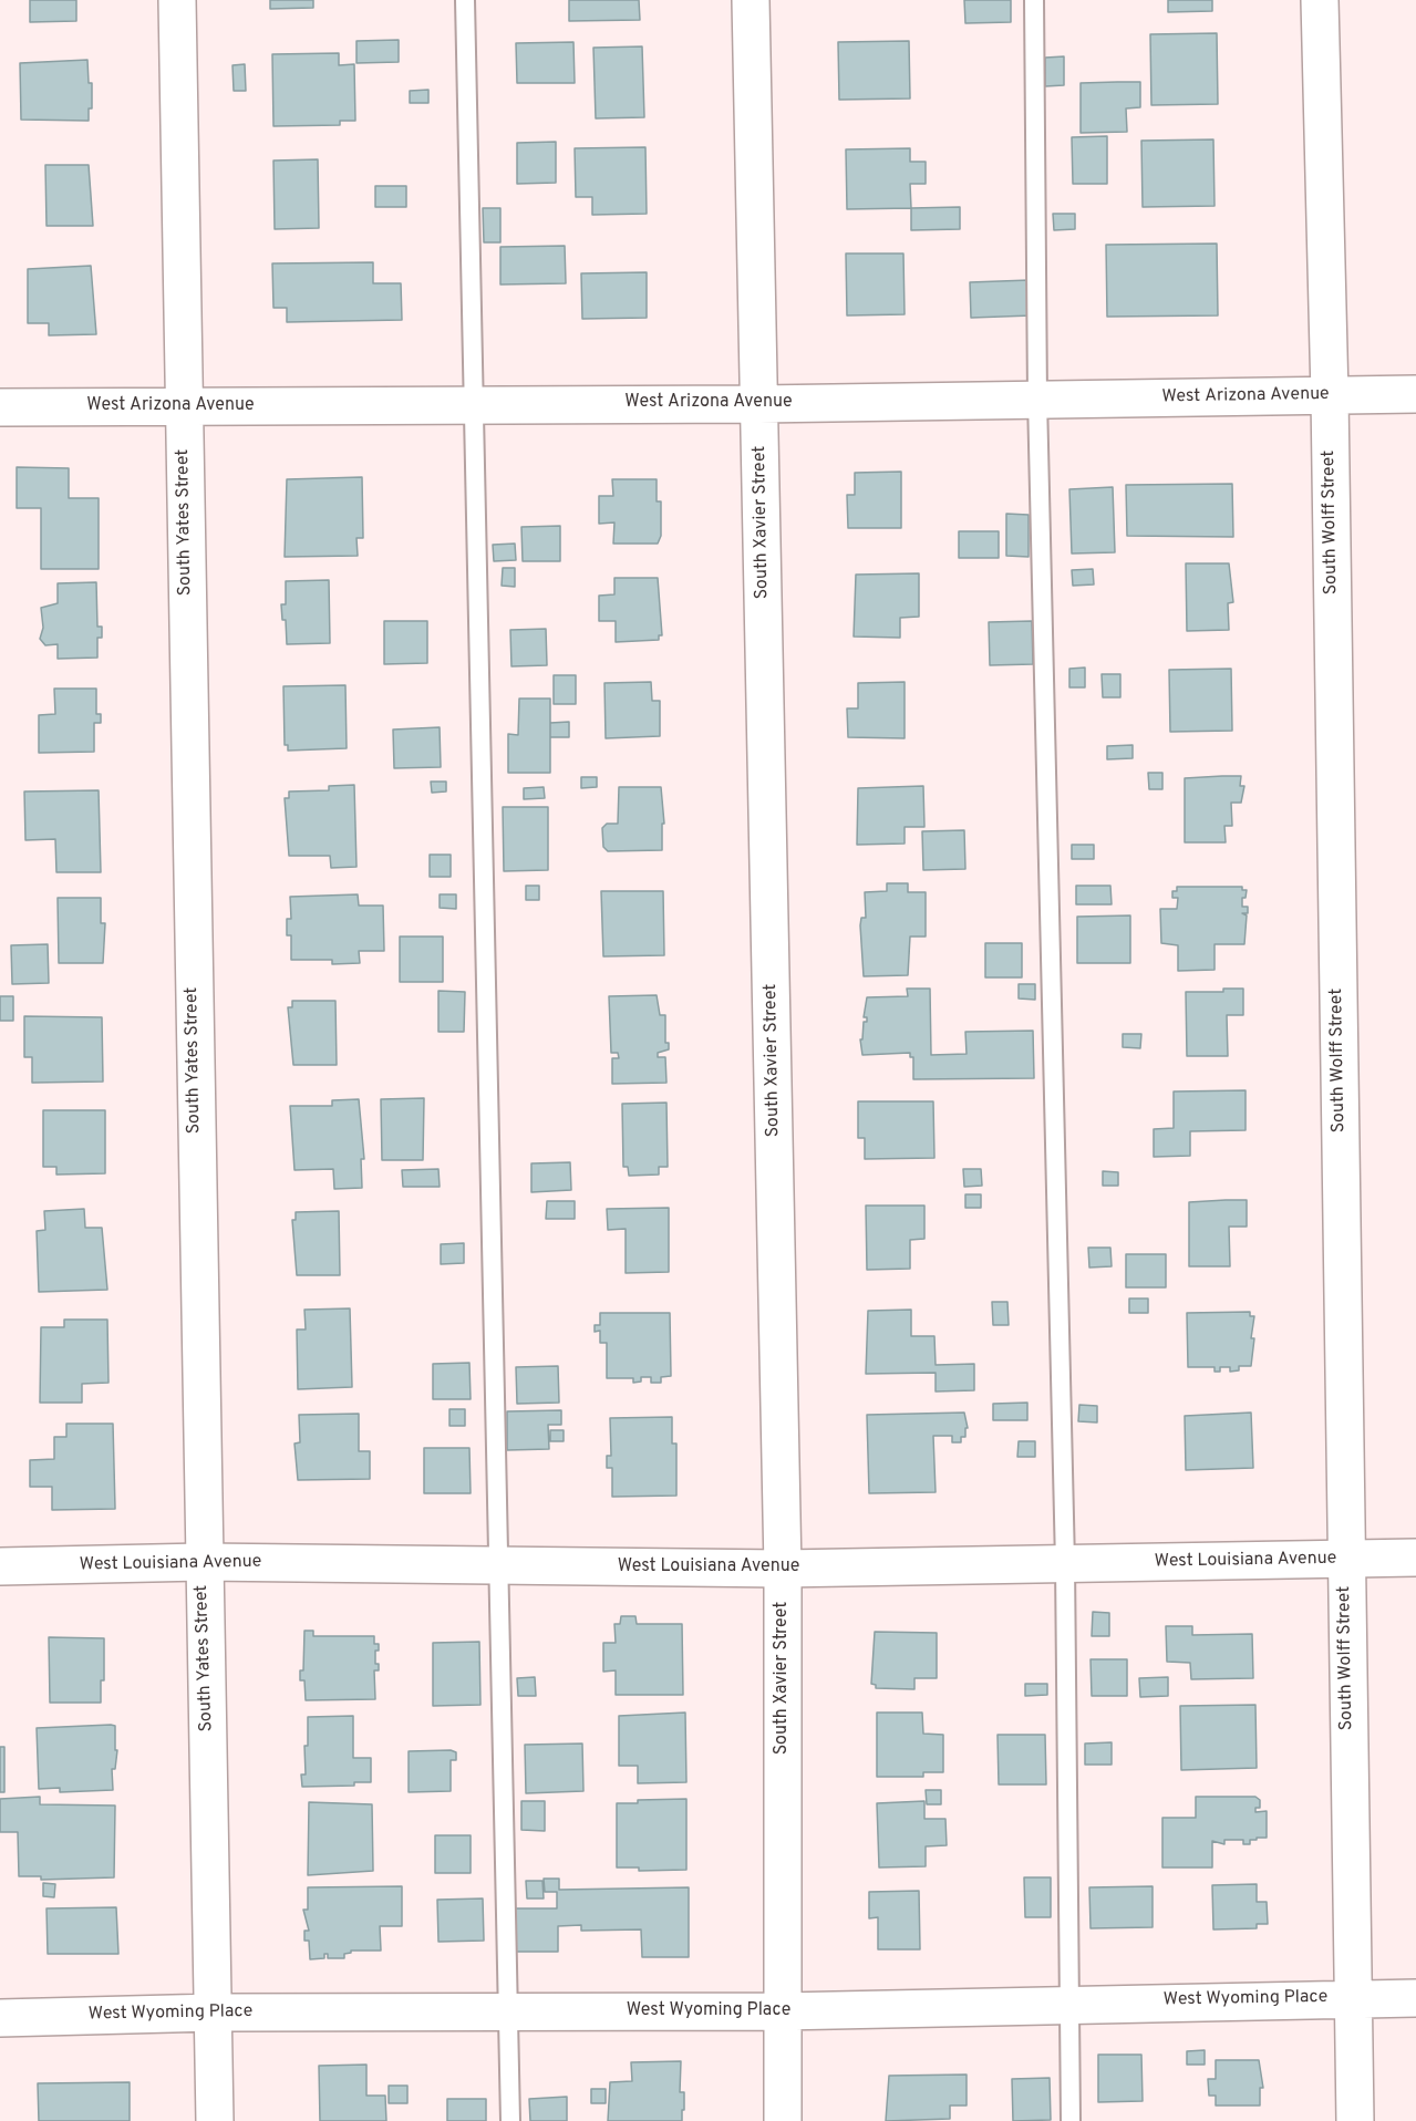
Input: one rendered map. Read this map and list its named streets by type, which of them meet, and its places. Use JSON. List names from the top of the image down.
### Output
{
  "streets": {
    "street": [
      "West Arizona Avenue",
      "South Yates Street",
      "South Xavier Street",
      "South Wolff Street",
      "West Louisiana Avenue",
      "West Wyoming Place"
    ]
  },
  "crossings": [
    ["West Arizona Avenue", "South Yates Street"],
    ["West Arizona Avenue", "South Xavier Street"],
    ["West Arizona Avenue", "South Wolff Street"],
    ["South Yates Street", "West Louisiana Avenue"],
    ["South Yates Street", "West Wyoming Place"],
    ["South Xavier Street", "West Louisiana Avenue"],
    ["South Xavier Street", "West Wyoming Place"],
    ["South Wolff Street", "West Louisiana Avenue"],
    ["South Wolff Street", "West Wyoming Place"]
  ]
}
